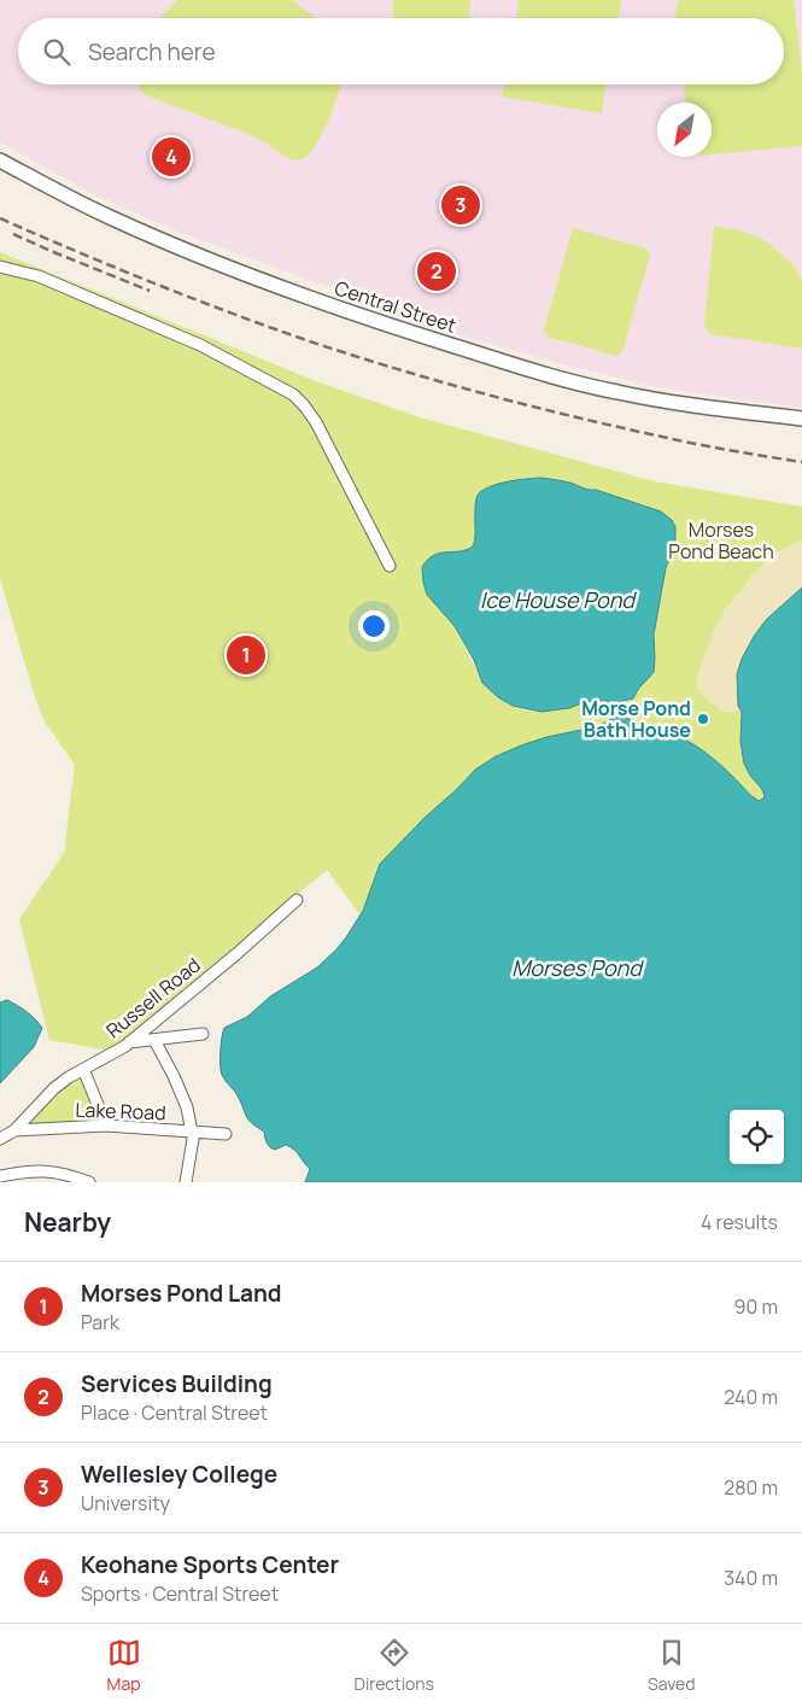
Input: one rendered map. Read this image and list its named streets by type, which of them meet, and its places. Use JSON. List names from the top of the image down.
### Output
{
  "streets": {
    "main road": ["Central Street"],
    "street": ["Russell Road", "Lake Road"]
  },
  "crossings": [
    ["Russell Road", "Lake Road"]
  ],
  "water": ["Ice House Pond", "Morses Pond"],
  "parks": ["Morses Pond Beach"],
  "places": ["Morse Pond Bath House"],
  "north": "bottom left",
  "page": {
    "search": "Search here",
    "pins": [
      "4",
      "3",
      "2",
      "1"
    ],
    "heading": ["Nearby", "4 results"],
    "list": [
      {
        "mark": "1",
        "name": "Morses Pond Land",
        "note": "Park",
        "value": "90 m"
      },
      {
        "mark": "2",
        "name": "Services Building",
        "note": "Place · Central Street",
        "value": "240 m"
      },
      {
        "mark": "3",
        "name": "Wellesley College",
        "note": "University",
        "value": "280 m"
      },
      {
        "mark": "4",
        "name": "Keohane Sports Center",
        "note": "Sports · Central Street",
        "value": "340 m"
      }
    ],
    "nav": ["Map", "Directions", "Saved"]
  }
}
